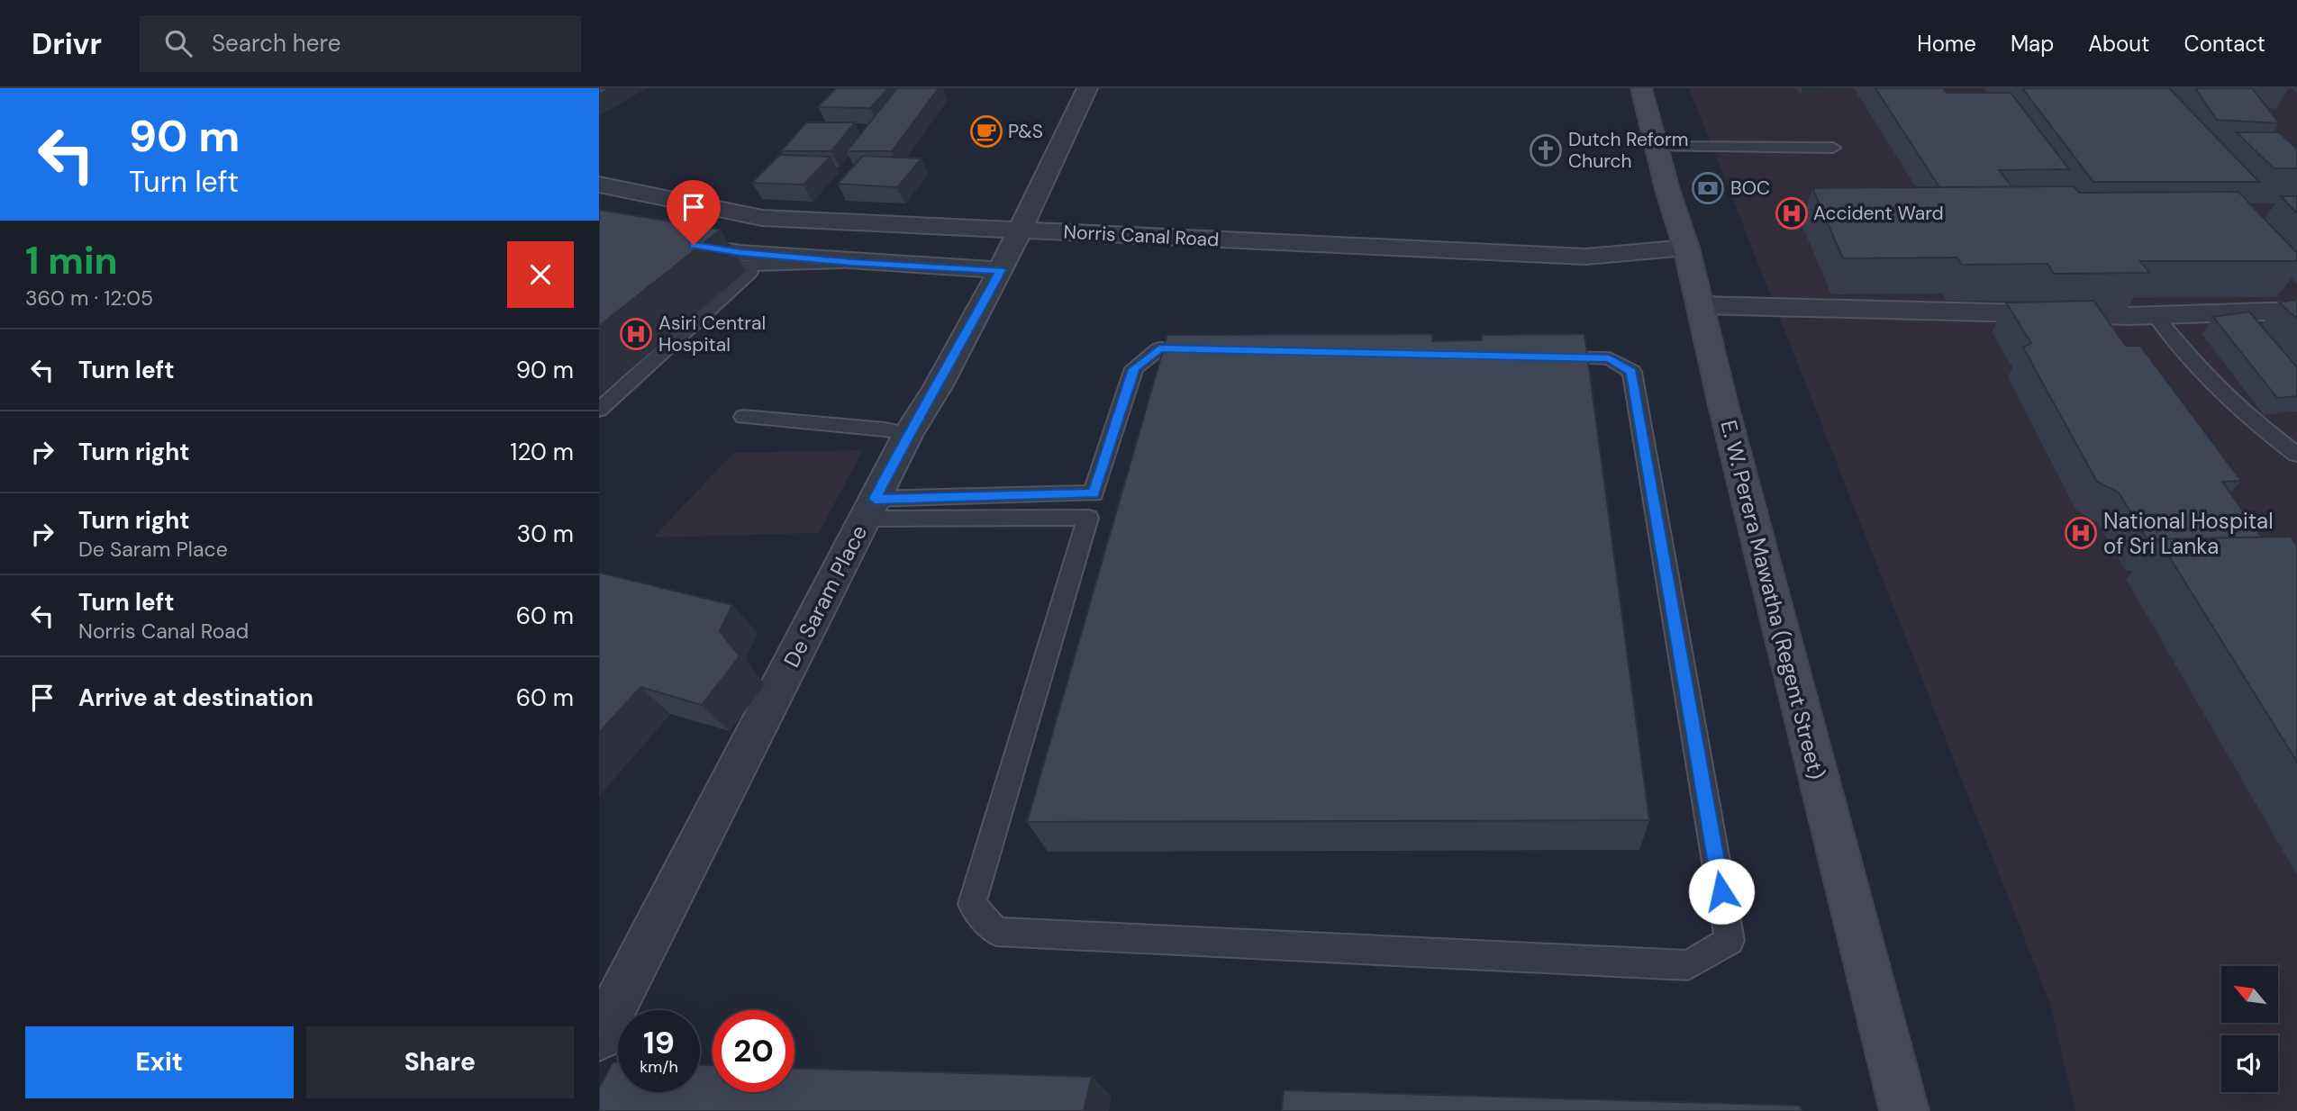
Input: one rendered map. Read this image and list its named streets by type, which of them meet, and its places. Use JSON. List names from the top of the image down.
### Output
{
  "streets": {
    "main road": ["E. W. Perera Mawatha (Regent Street)"],
    "street": ["Norris Canal Road", "De Saram Place"]
  },
  "crossings": [
    ["Norris Canal Road", "De Saram Place"],
    ["Norris Canal Road", "E. W. Perera Mawatha (Regent Street)"]
  ],
  "places": {
    "cafe": ["P&S"],
    "church": ["Dutch Reform Church"],
    "bank": ["BOC"],
    "hospital": ["Accident Ward", "Asiri Central Hospital", "National Hospital of Sri Lanka"]
  },
  "north": "top left",
  "page": {
    "header": "Drivr",
    "search": "Search here",
    "nav": [
      "Home",
      "Map",
      "About",
      "Contact"
    ],
    "turn": ["90 m", "Turn left"],
    "heading": ["1 min", "360 m · 12:05"],
    "list": [
      {
        "name": "Turn left",
        "value": "90 m"
      },
      {
        "name": "Turn right",
        "value": "120 m"
      },
      {
        "name": "Turn right",
        "note": "De Saram Place",
        "value": "30 m"
      },
      {
        "name": "Turn left",
        "note": "Norris Canal Road",
        "value": "60 m"
      },
      {
        "name": "Arrive at destination",
        "value": "60 m"
      }
    ],
    "speed": "19 km/h",
    "limit": "20",
    "buttons": ["Exit", "Share"]
  }
}
